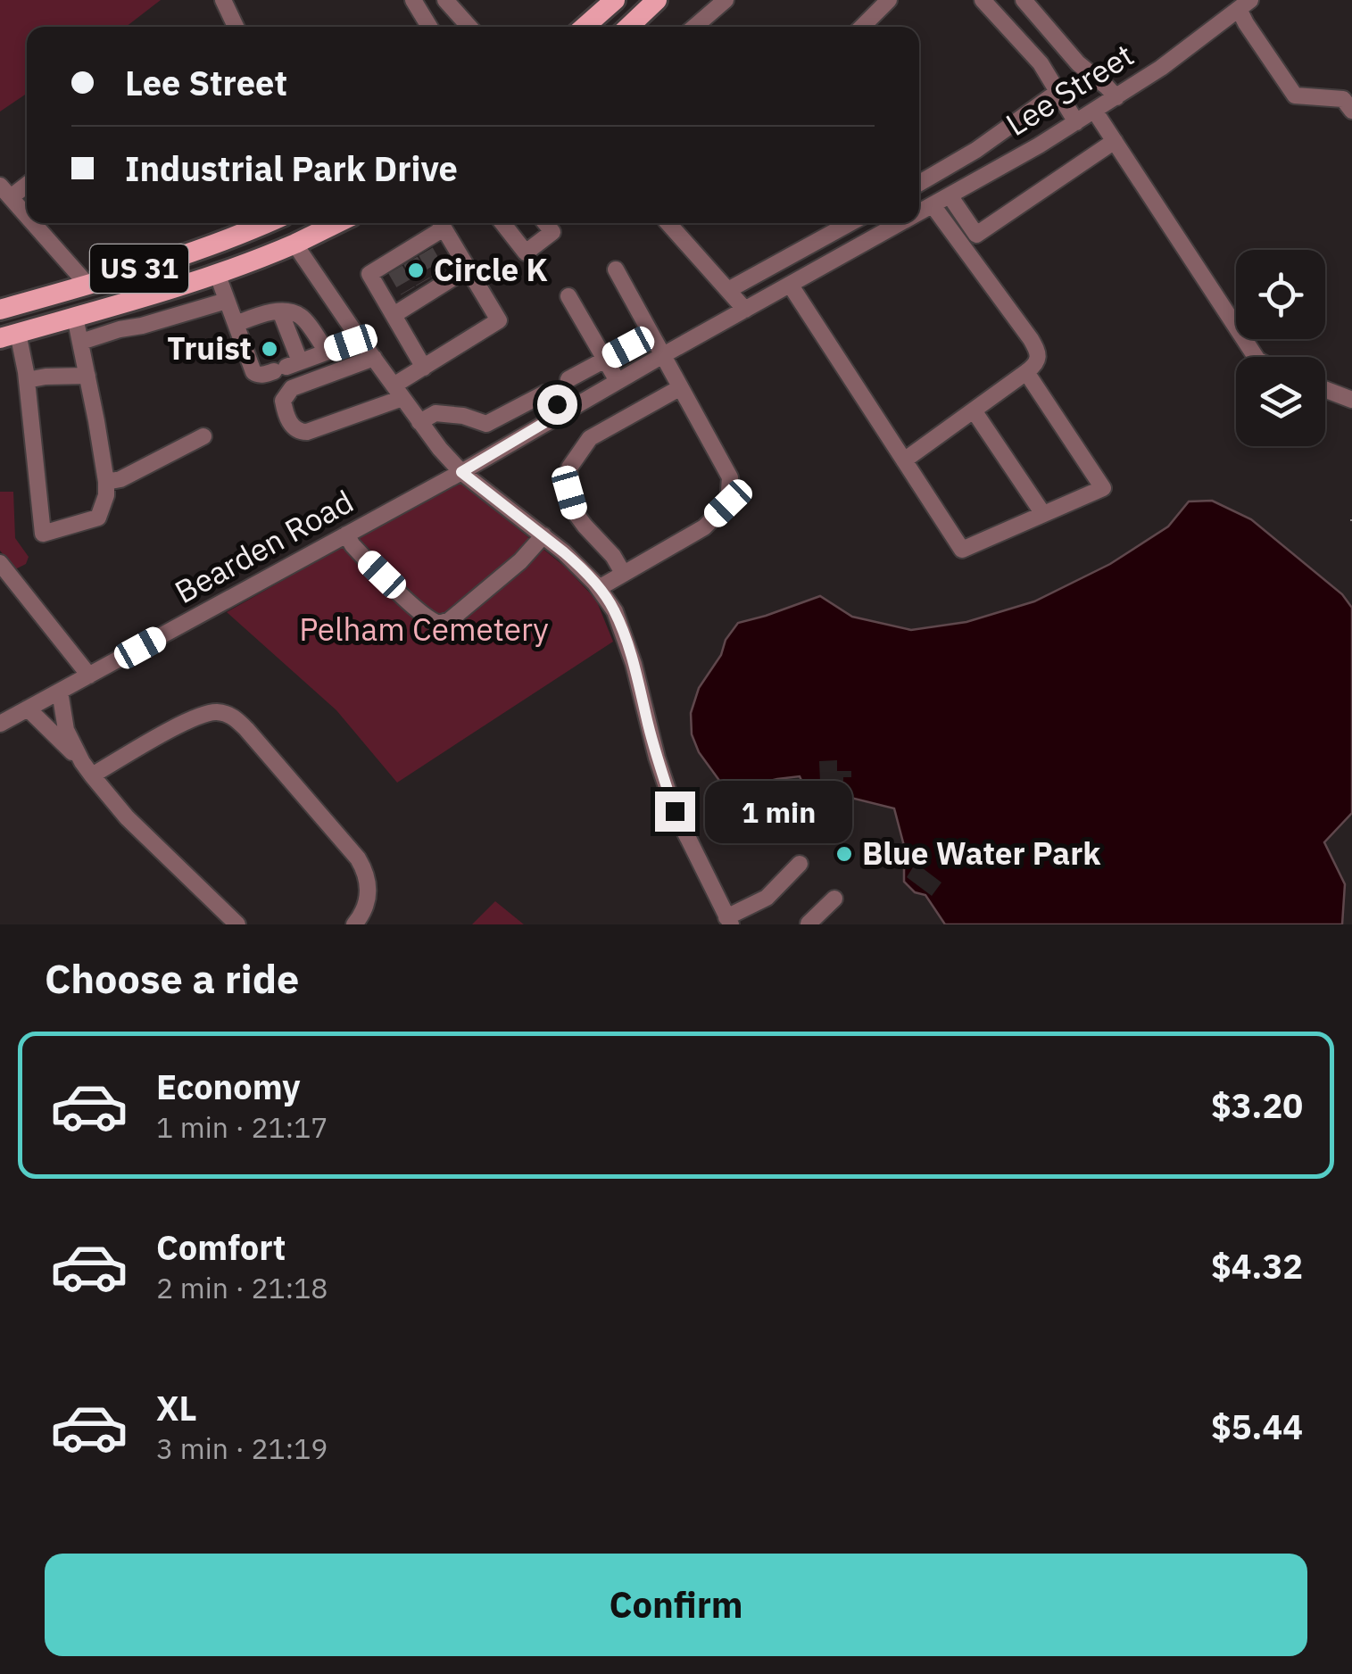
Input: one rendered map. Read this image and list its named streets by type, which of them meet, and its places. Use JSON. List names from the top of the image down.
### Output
{
  "streets": {
    "main road": ["US 31"],
    "street": ["Lee Street", "Bearden Road"]
  },
  "crossings": [
    ["Lee Street", "Bearden Road"]
  ],
  "parks": ["Pelham Cemetery"],
  "places": ["Circle K", "Truist", "Blue Water Park"],
  "page": {
    "banner": ["Lee Street", "Industrial Park Drive"],
    "bubble": "1 min",
    "heading": "Choose a ride",
    "list": [
      {
        "name": "Economy",
        "note": "1 min · 21:17",
        "value": "$3.20"
      },
      {
        "name": "Comfort",
        "note": "2 min · 21:18",
        "value": "$4.32"
      },
      {
        "name": "XL",
        "note": "3 min · 21:19",
        "value": "$5.44"
      }
    ],
    "buttons": "Confirm"
  }
}
